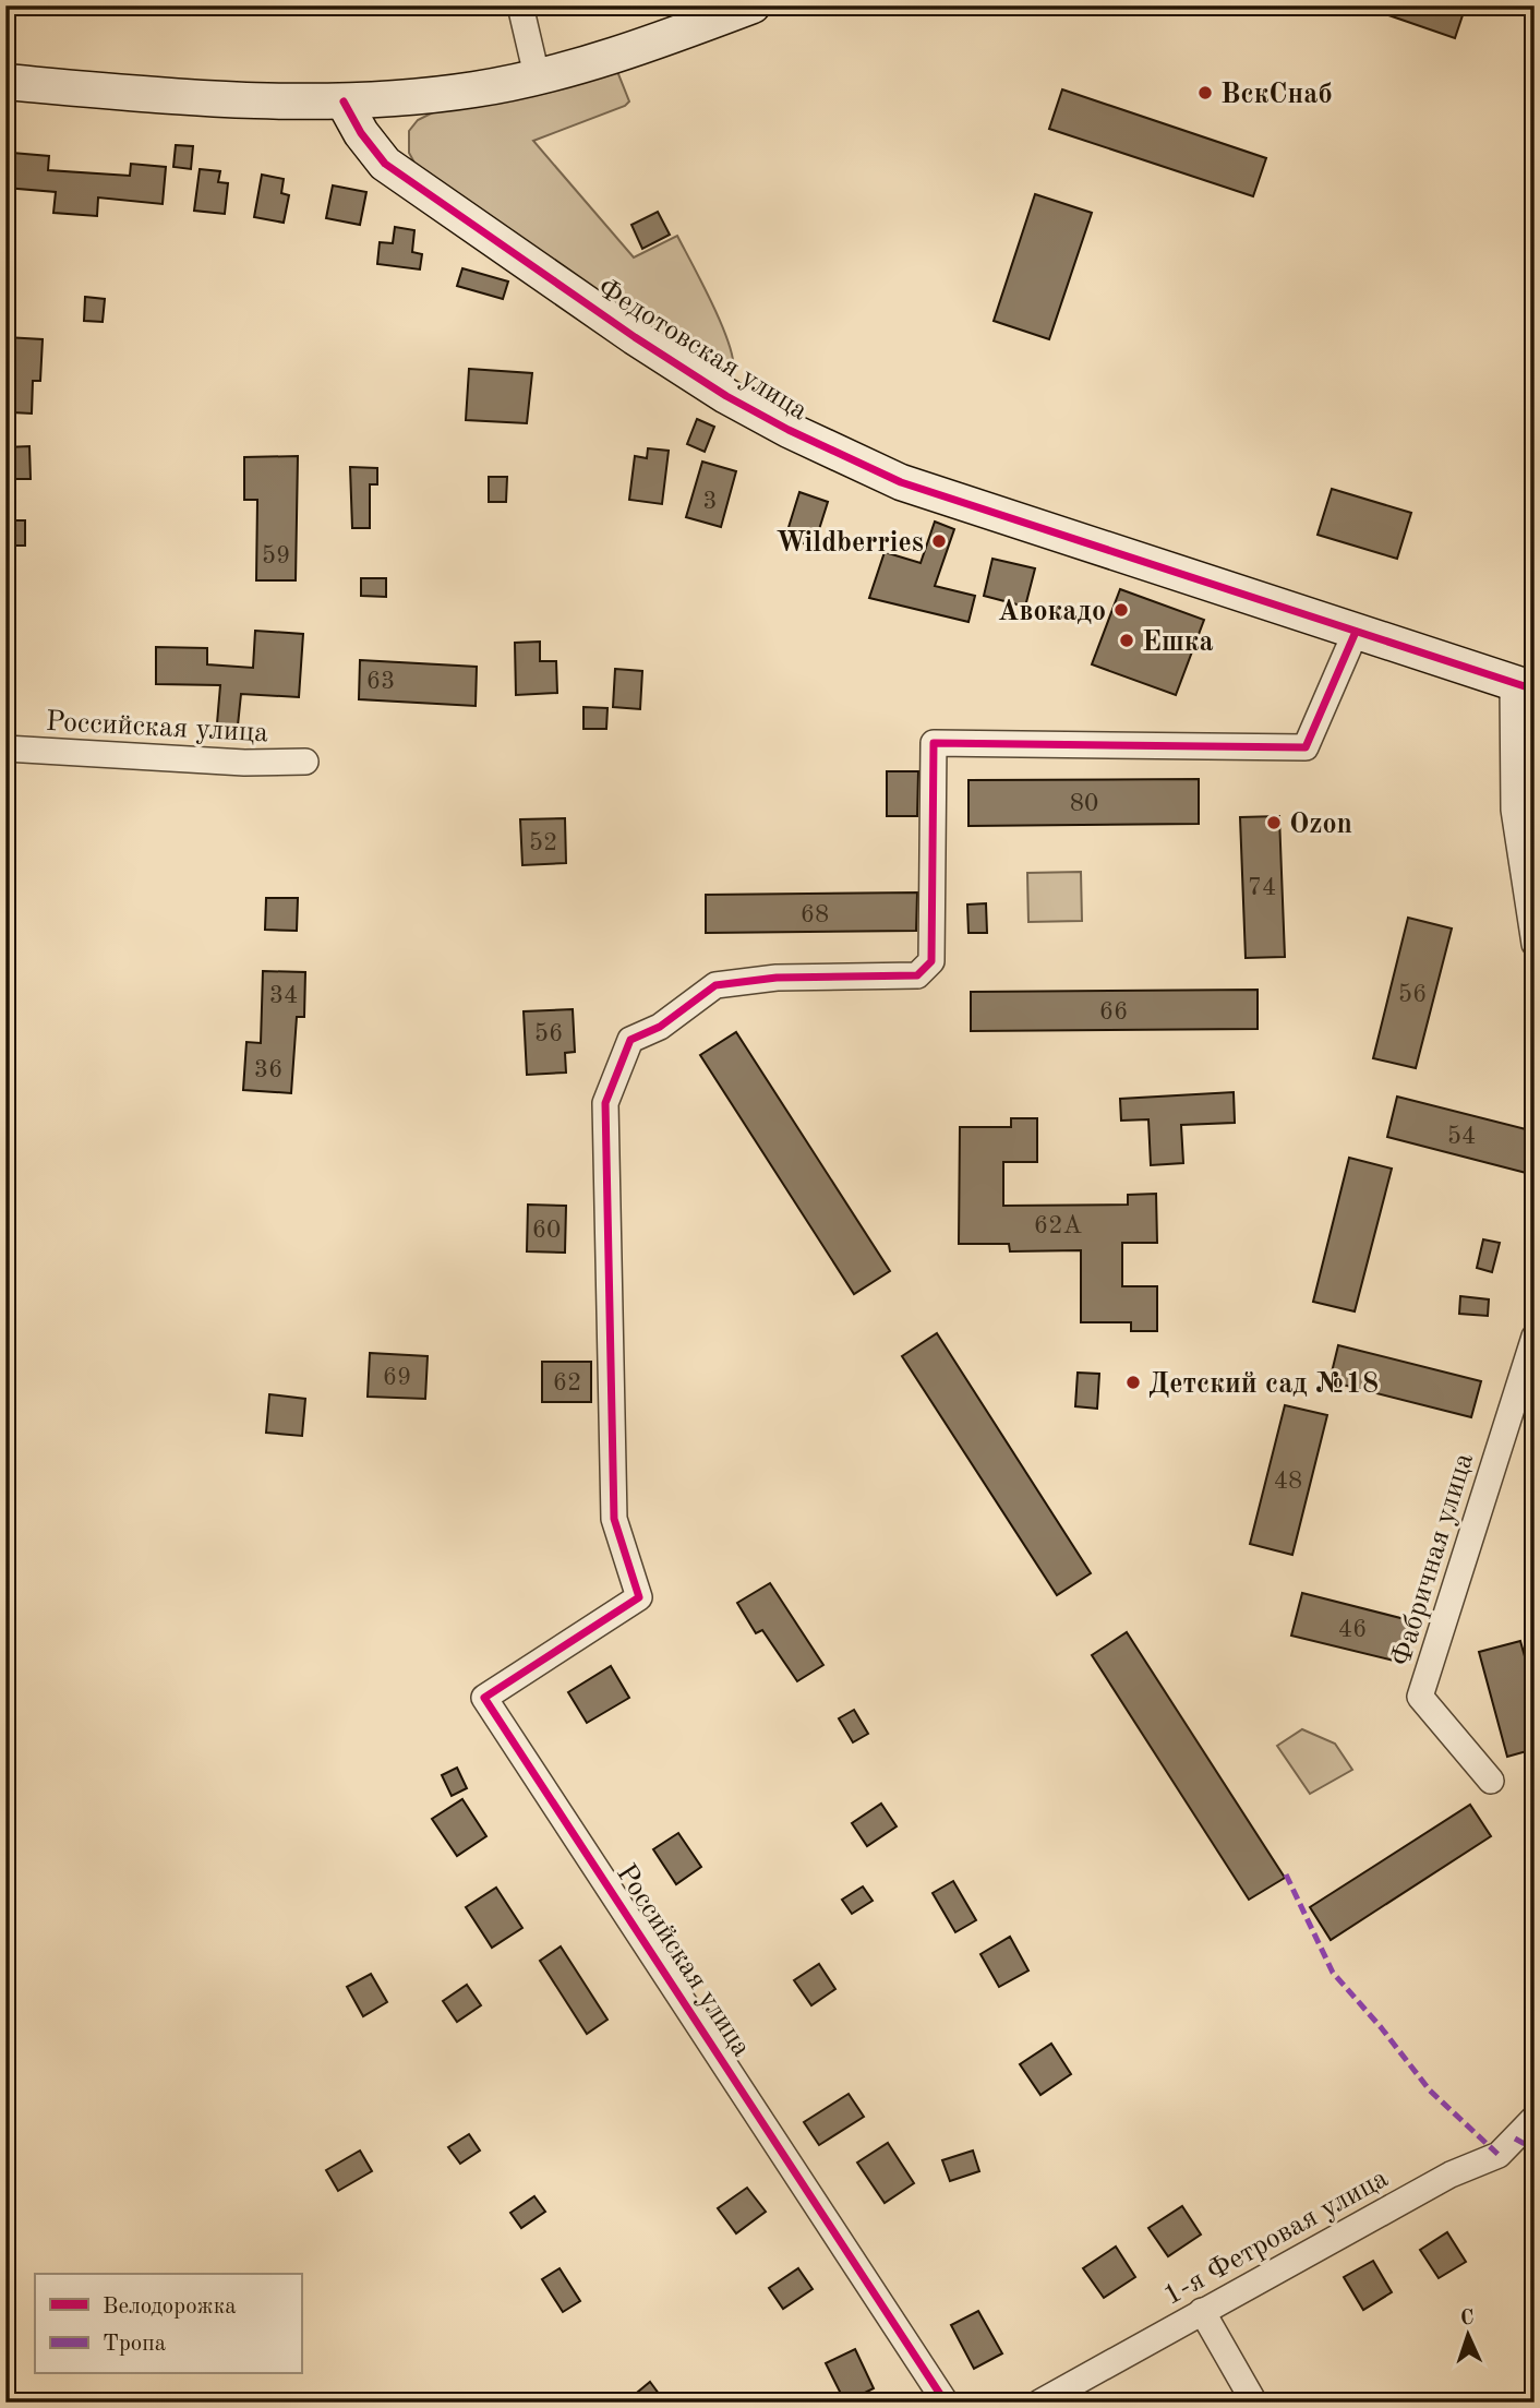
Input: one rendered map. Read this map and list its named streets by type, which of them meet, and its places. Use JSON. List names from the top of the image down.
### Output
{
  "streets": {
    "street": [
      "Федотовская улица",
      "Российская улица",
      "Фабричная улица",
      "1-я Фетровая улица"
    ]
  },
  "crossings": [
    ["Федотовская улица", "Российская улица"]
  ],
  "places": [
    "ВскСнаб",
    "Wildberries",
    "Авокадо",
    "Ешка",
    "Ozon",
    "Детский сад №18"
  ],
  "house_numbers": [
    "3",
    "59",
    "63",
    "80",
    "52",
    "74",
    "68",
    "56",
    "34",
    "66",
    "56",
    "36",
    "54",
    "62А",
    "60",
    "69",
    "62",
    "48",
    "46"
  ],
  "legend": ["Велодорожка", "Тропа"],
  "north": "top"
}
